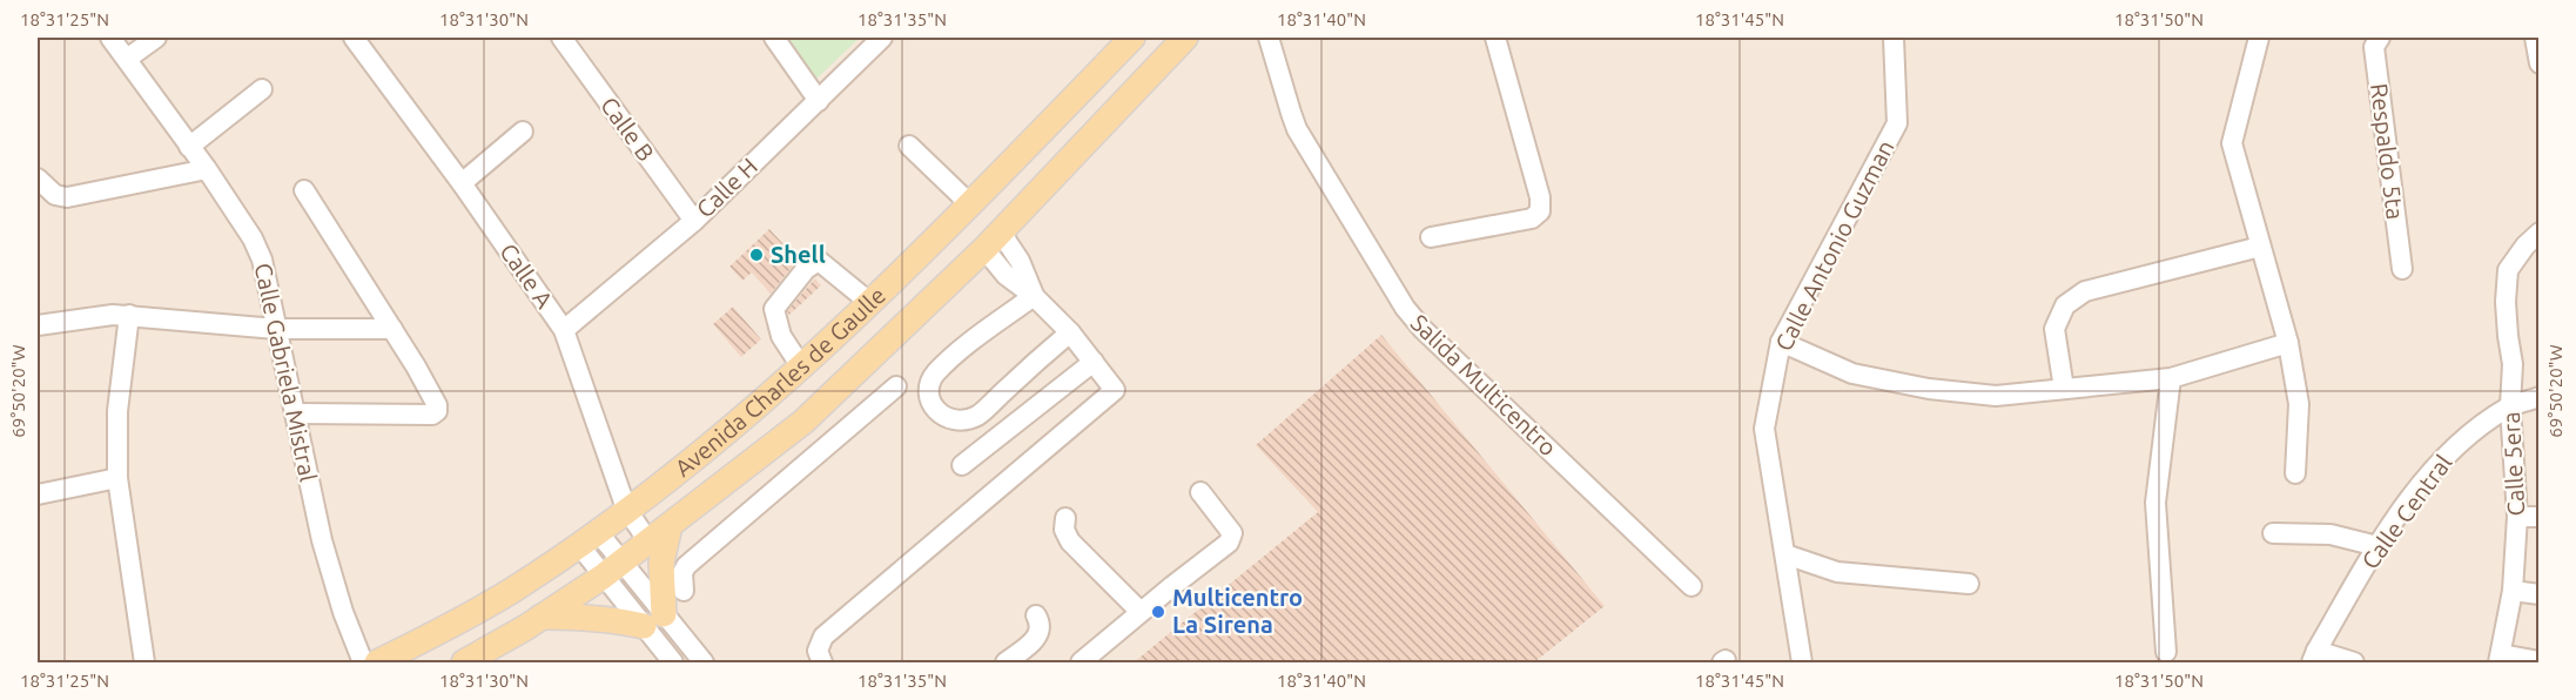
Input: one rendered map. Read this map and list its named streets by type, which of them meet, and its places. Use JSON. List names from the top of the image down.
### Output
{
  "streets": {
    "main road": ["Avenida Charles de Gaulle"],
    "street": [
      "Calle B",
      "Respaldo 5ta",
      "Calle H",
      "Calle Antonio Guzman",
      "Calle A",
      "Calle Gabriela Mistral",
      "Salida Multicentro",
      "Calle 5era",
      "Calle Central"
    ]
  },
  "crossings": [
    ["Calle B", "Calle H"],
    ["Calle H", "Calle A"],
    ["Calle A", "Avenida Charles de Gaulle"],
    ["Calle 5era", "Calle Central"]
  ],
  "places": ["Shell", "Multicentro La Sirena"],
  "coordinates": [
    "18°31'25\"N",
    "18°31'30\"N",
    "18°31'35\"N",
    "18°31'40\"N",
    "18°31'45\"N",
    "18°31'50\"N",
    "69°50'20\"W"
  ]
}
